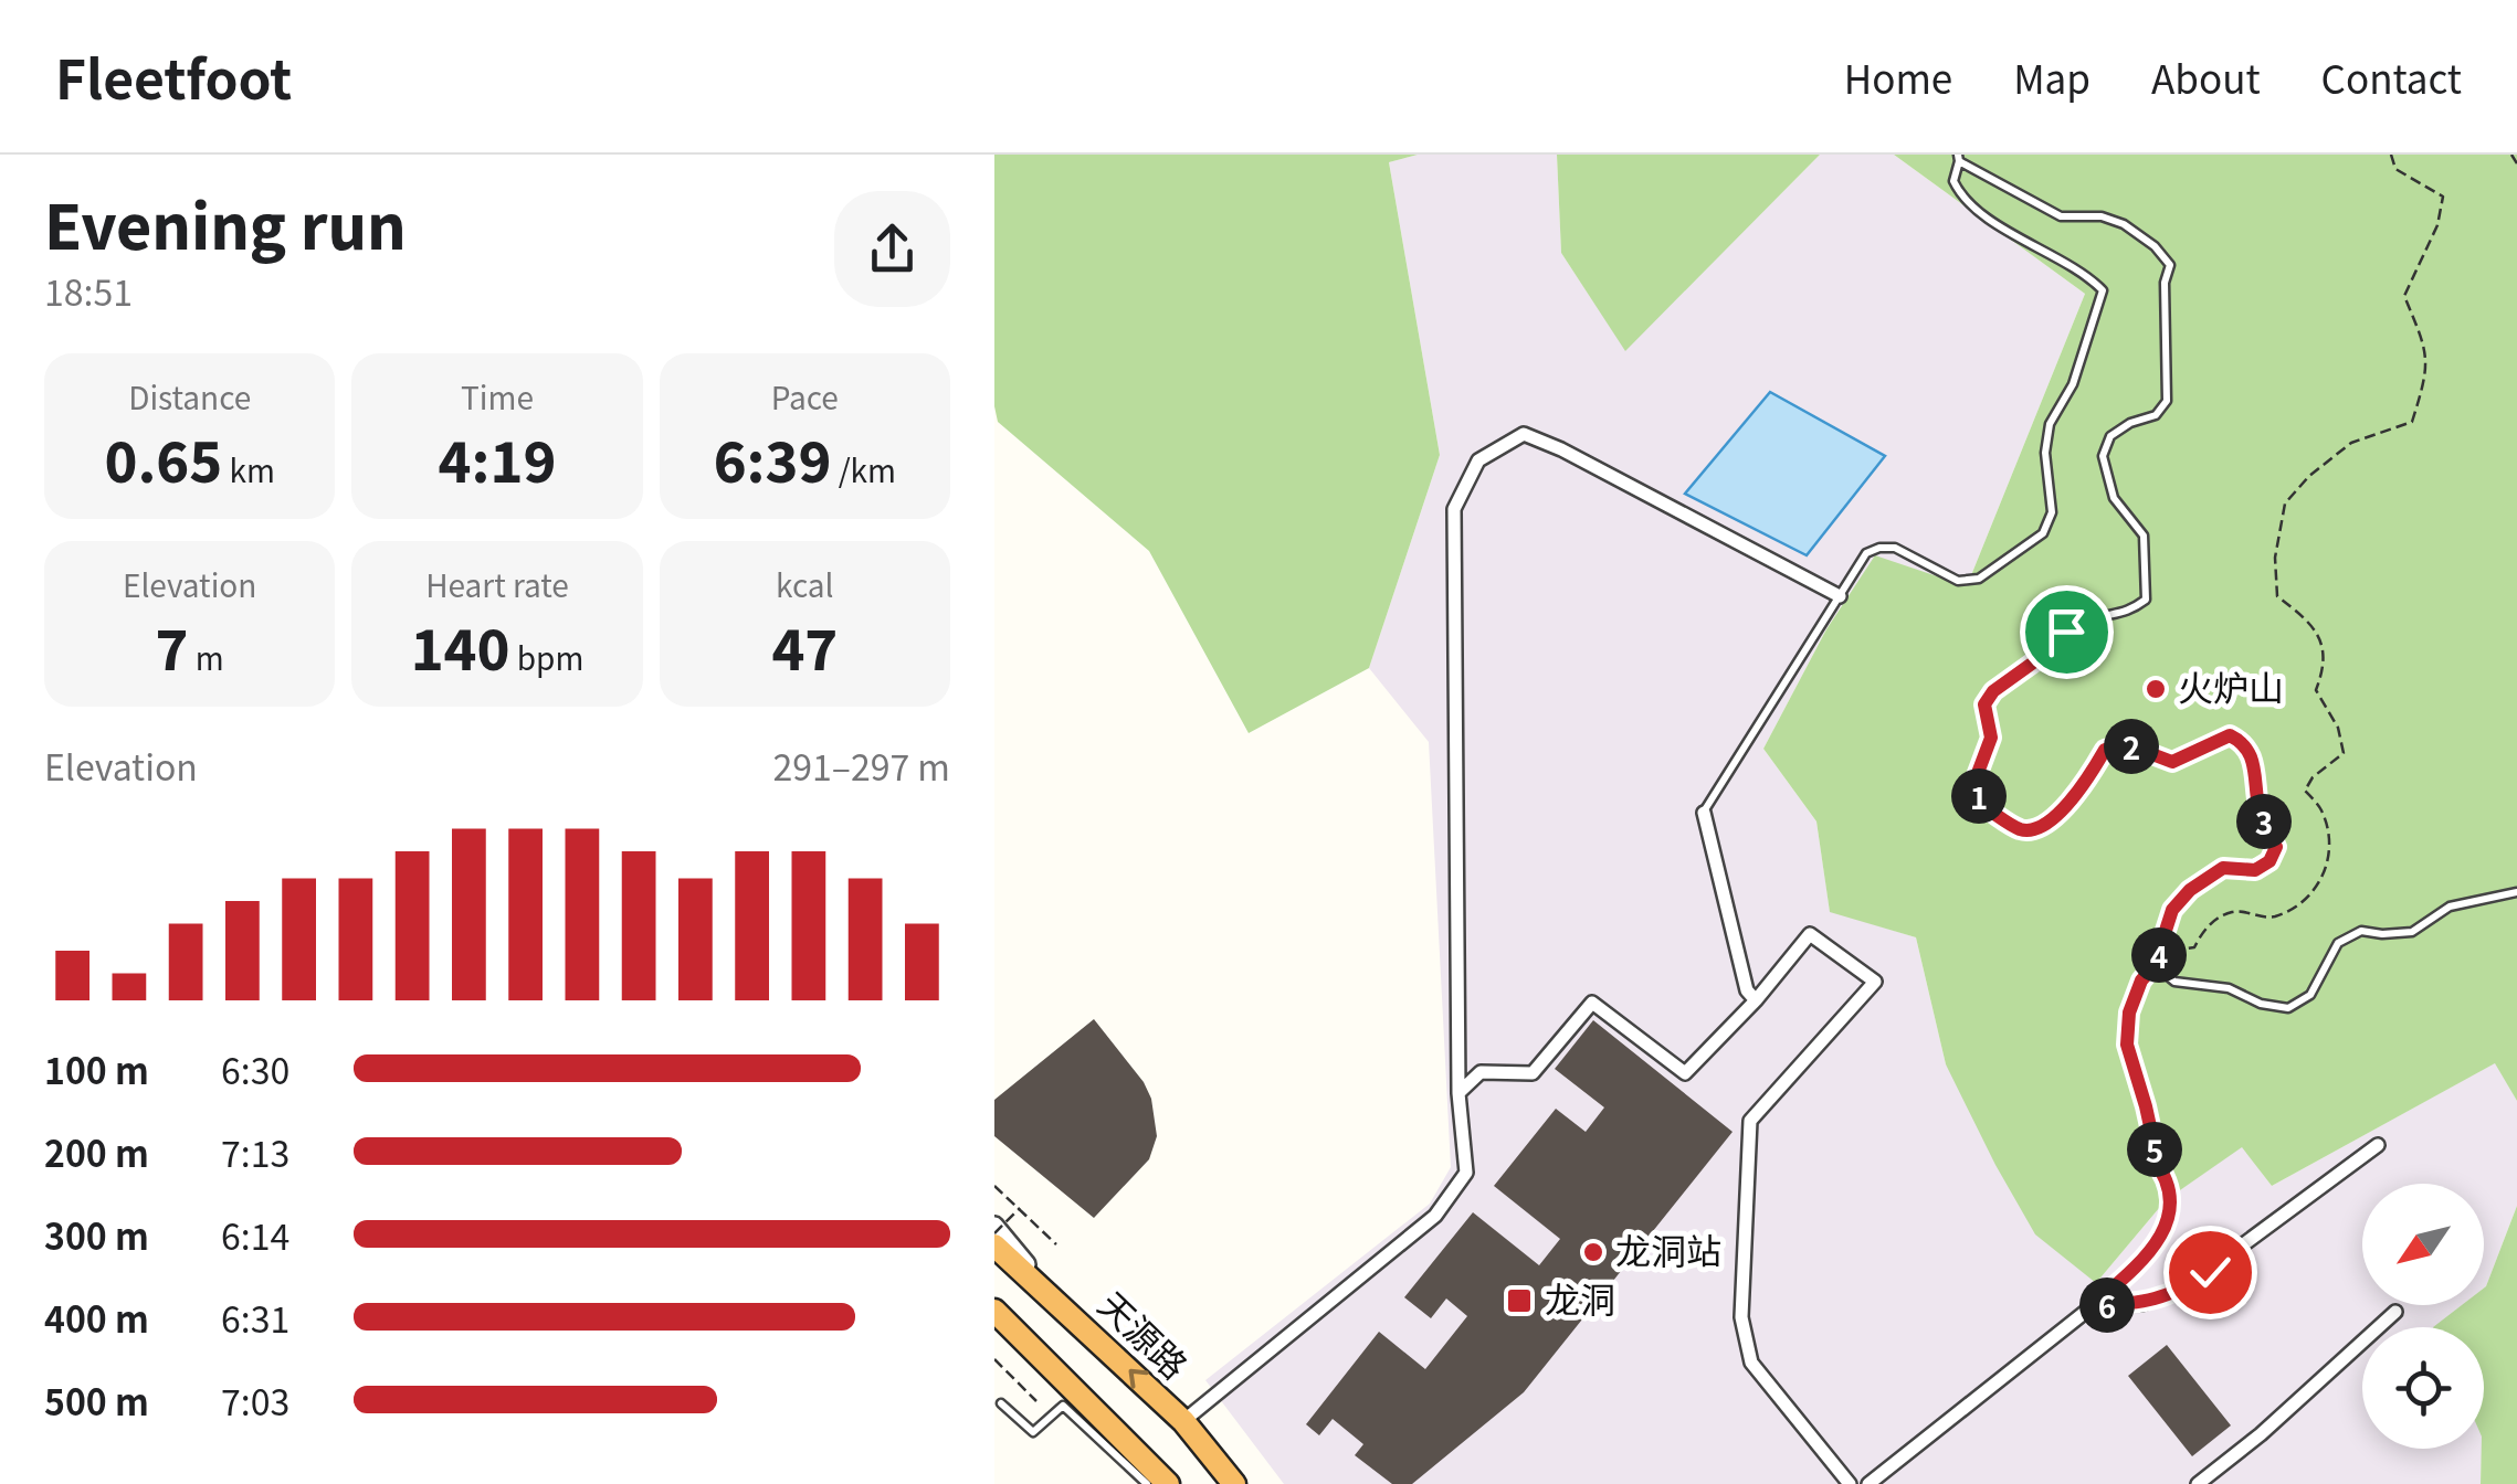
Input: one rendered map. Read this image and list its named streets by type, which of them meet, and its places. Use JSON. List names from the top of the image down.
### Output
{
  "streets": {
    "highway": ["天源路"]
  },
  "places": {
    "other": ["火炉山", "龙洞站"],
    "transit": ["龙洞"]
  },
  "north": "bottom left",
  "page": {
    "header": "Fleetfoot",
    "nav": [
      "Home",
      "Map",
      "About",
      "Contact"
    ],
    "heading": ["Evening run", "18:51"],
    "stats": [
      ["Distance", "0.65 km"],
      ["Time", "4:19"],
      ["Pace", "6:39 /km"],
      ["Elevation", "7 m"],
      ["Heart rate", "140 bpm"],
      ["kcal", "47"]
    ],
    "chart": ["Elevation", "291–297 m"],
    "pins": [
      "2",
      "1",
      "3",
      "4",
      "5",
      "6"
    ],
    "list": [
      {
        "name": "100 m",
        "note": "6:30"
      },
      {
        "name": "200 m",
        "note": "7:13"
      },
      {
        "name": "300 m",
        "note": "6:14"
      },
      {
        "name": "400 m",
        "note": "6:31"
      },
      {
        "name": "500 m",
        "note": "7:03"
      }
    ]
  }
}
